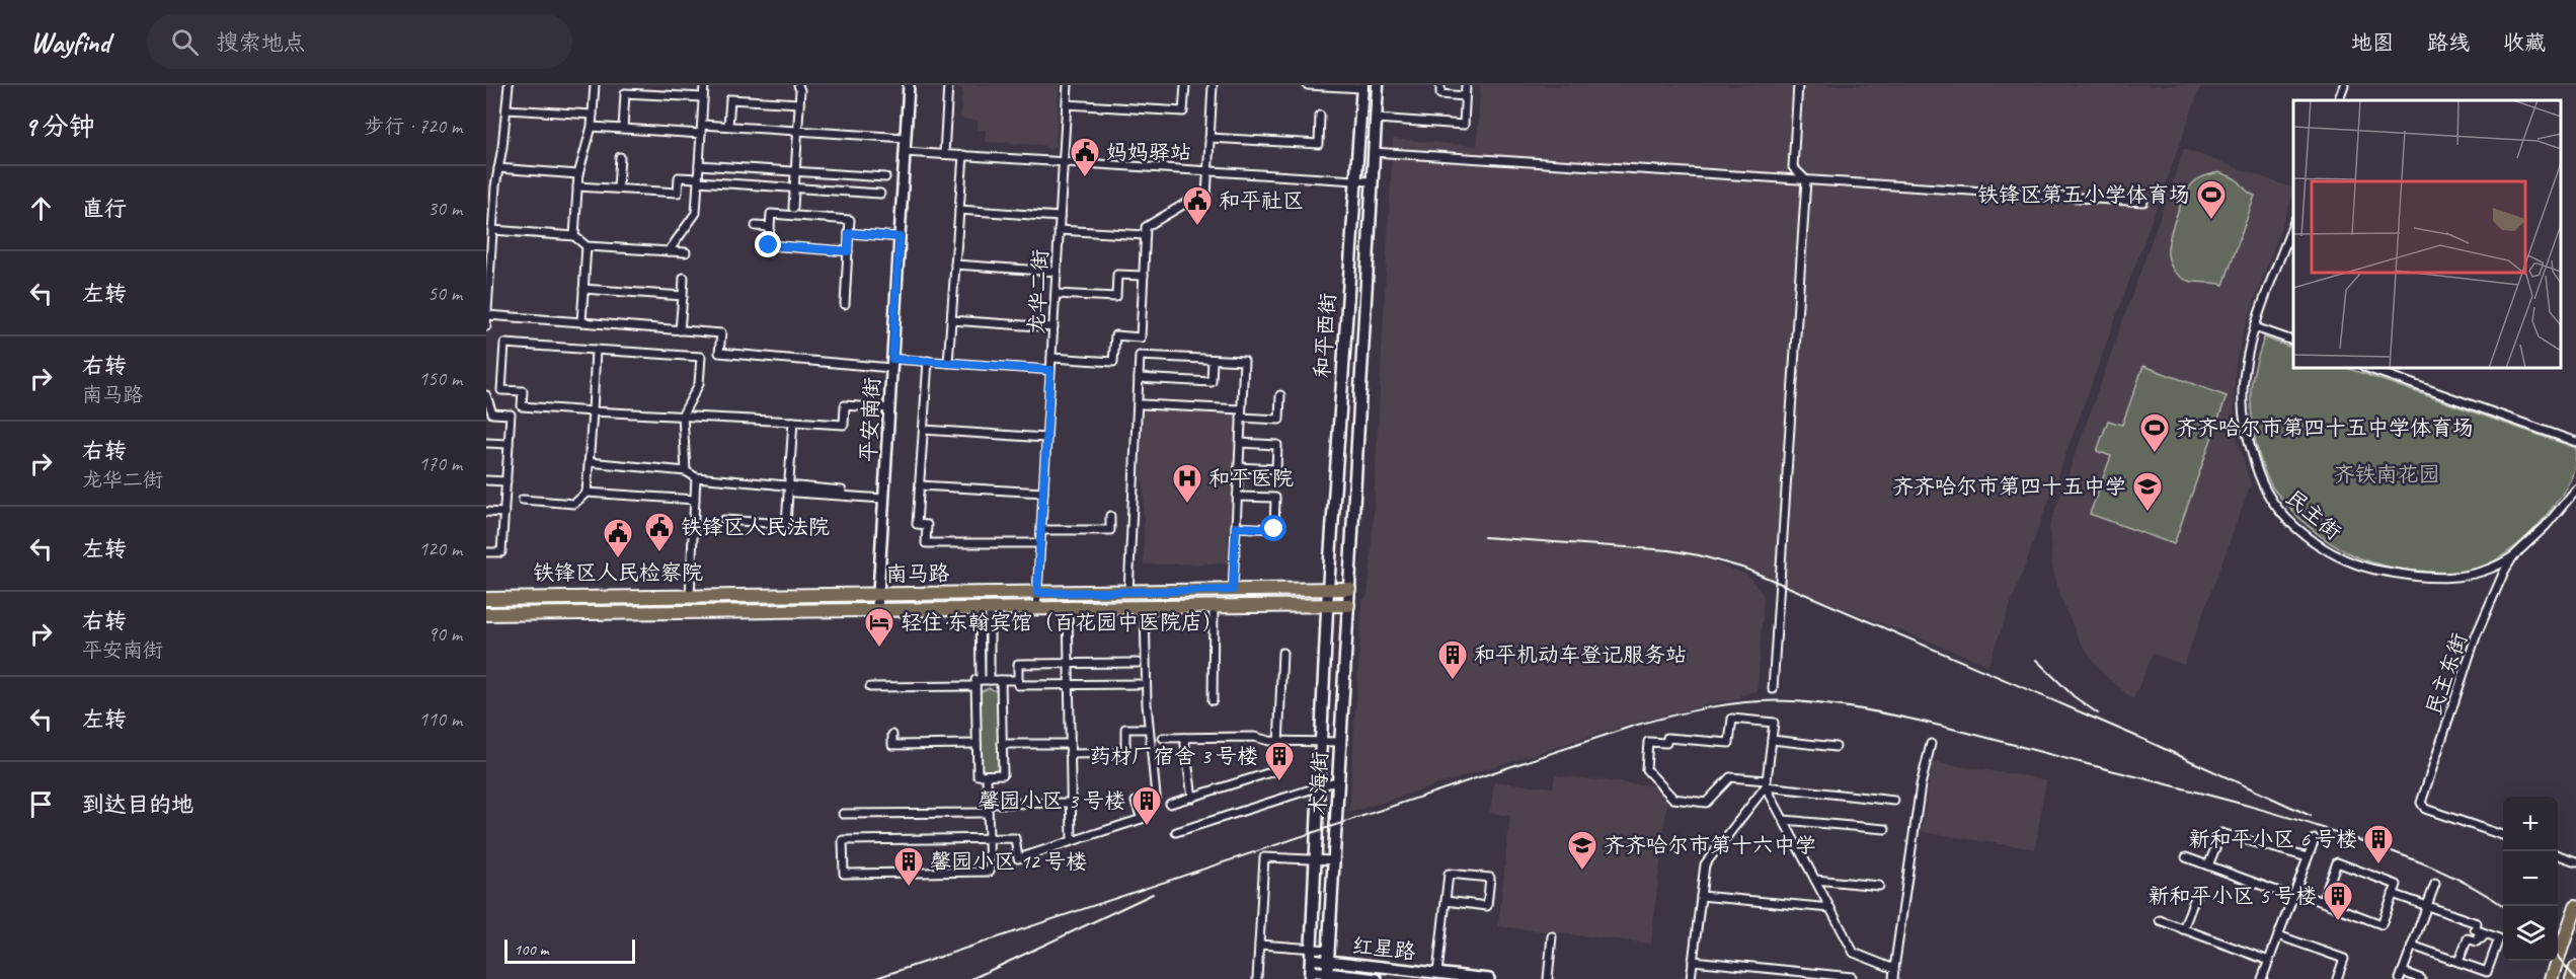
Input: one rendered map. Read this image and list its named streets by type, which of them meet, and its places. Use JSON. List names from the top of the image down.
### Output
{
  "streets": {
    "main road": ["和平西街", "南马路", "木海街"],
    "street": [
      "龙华二街",
      "平安南街",
      "民主街",
      "民主东街",
      "红星路"
    ]
  },
  "crossings": [
    ["龙华二街", "南马路"],
    ["和平西街", "南马路"],
    ["和平西街", "木海街"],
    ["平安南街", "南马路"],
    ["民主街", "民主东街"],
    ["南马路", "木海街"],
    ["木海街", "红星路"]
  ],
  "parks": ["齐铁南花园"],
  "places": {
    "public building": [
      "妈妈驿站",
      "和平社区",
      "铁锋区人民法院",
      "铁锋区人民检察院"
    ],
    "sports": ["铁锋区第五小学体育场", "齐齐哈尔市第四十五中学体育场"],
    "hospital": ["和平医院"],
    "school or university": ["齐齐哈尔市第四十五中学", "齐齐哈尔市第十六中学"],
    "hotel": ["轻住·东翰宾馆（百花园中医院店）"],
    "building": [
      "和平机动车登记服务站",
      "药材厂宿舍 3 号楼",
      "馨园小区 3 号楼",
      "新和平小区 6 号楼",
      "馨园小区 12 号楼",
      "新和平小区 5 号楼"
    ]
  },
  "scale_bar": "100 m",
  "page": {
    "header": "Wayfind",
    "search": "搜索地点",
    "nav": ["地图", "路线", "收藏"],
    "heading": ["9 分钟", "步行 · 720 m"],
    "list": [
      ["直行", "30 m"],
      ["左转", "50 m"],
      ["右转", "南马路", "150 m"],
      ["右转", "龙华二街", "170 m"],
      ["左转", "120 m"],
      ["右转", "平安南街", "90 m"],
      ["左转", "110 m"],
      "到达目的地"
    ],
    "map_buttons": ["+", "−"],
    "scale": "100 m"
  }
}
